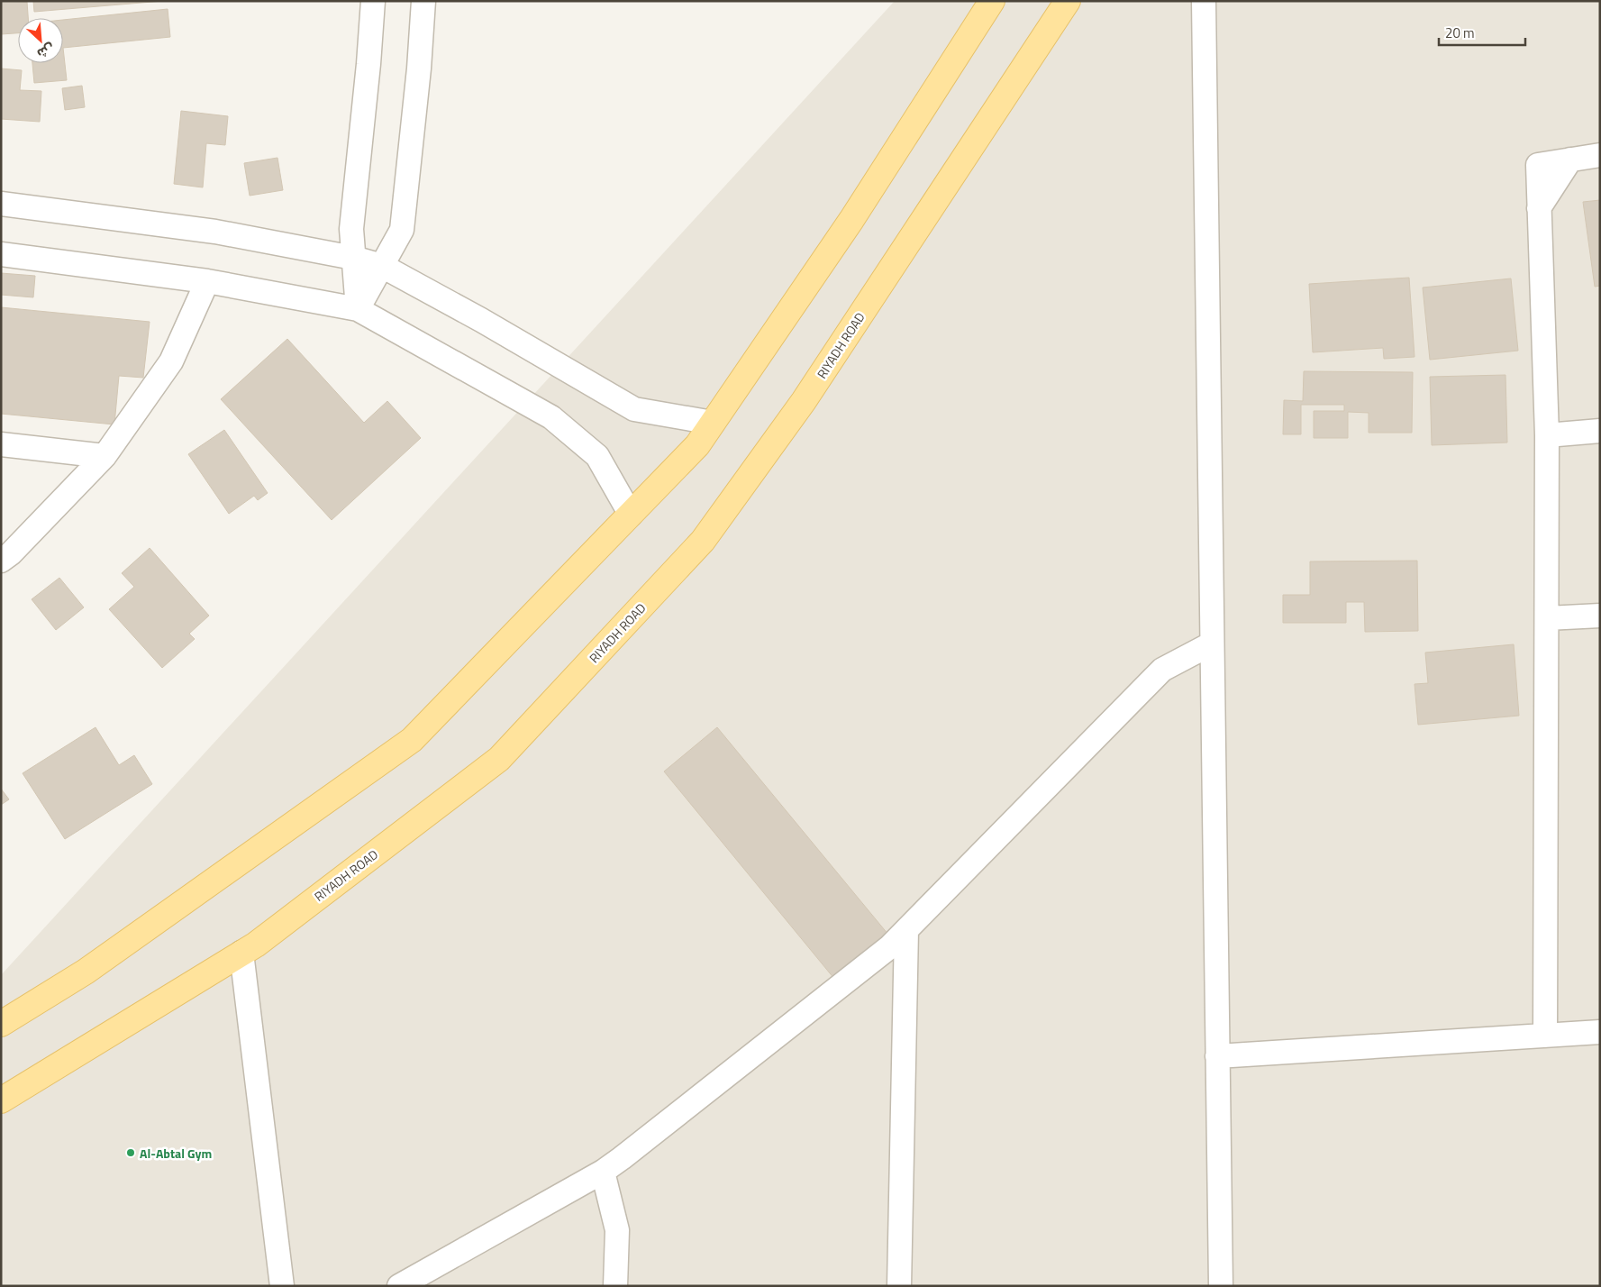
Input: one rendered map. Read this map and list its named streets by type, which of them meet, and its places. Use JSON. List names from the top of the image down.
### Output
{
  "streets": {
    "main road": ["RIYADH ROAD"]
  },
  "places": ["Al-Abtal Gym"],
  "scale_bar": "20 m",
  "north": "bottom right"
}
